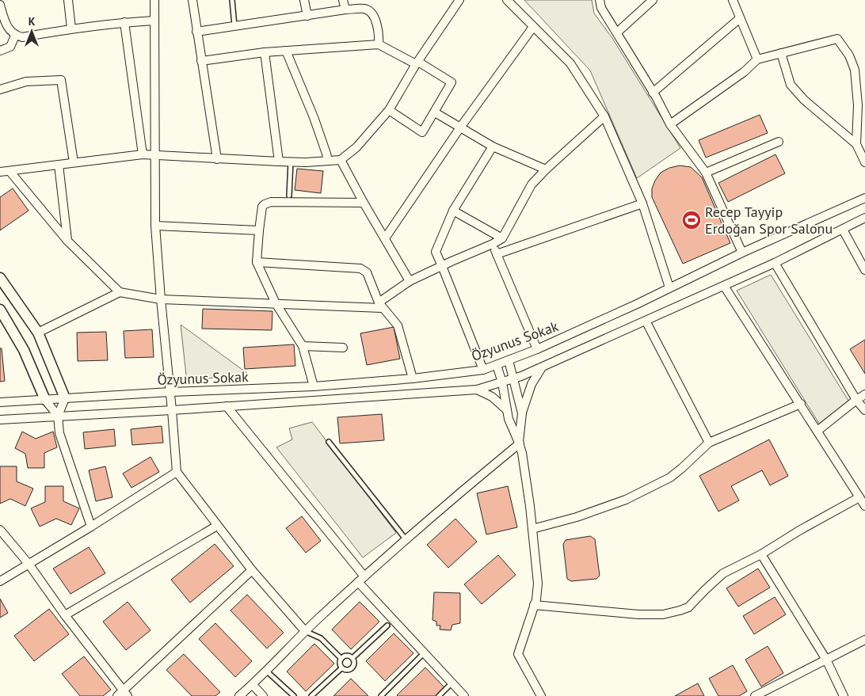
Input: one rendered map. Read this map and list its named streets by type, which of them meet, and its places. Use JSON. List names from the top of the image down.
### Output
{
  "streets": {
    "street": ["Özyunus Sokak"]
  },
  "places": {
    "sports": ["Recep Tayyip Erdoğan Spor Salonu"]
  },
  "north": "top"
}
